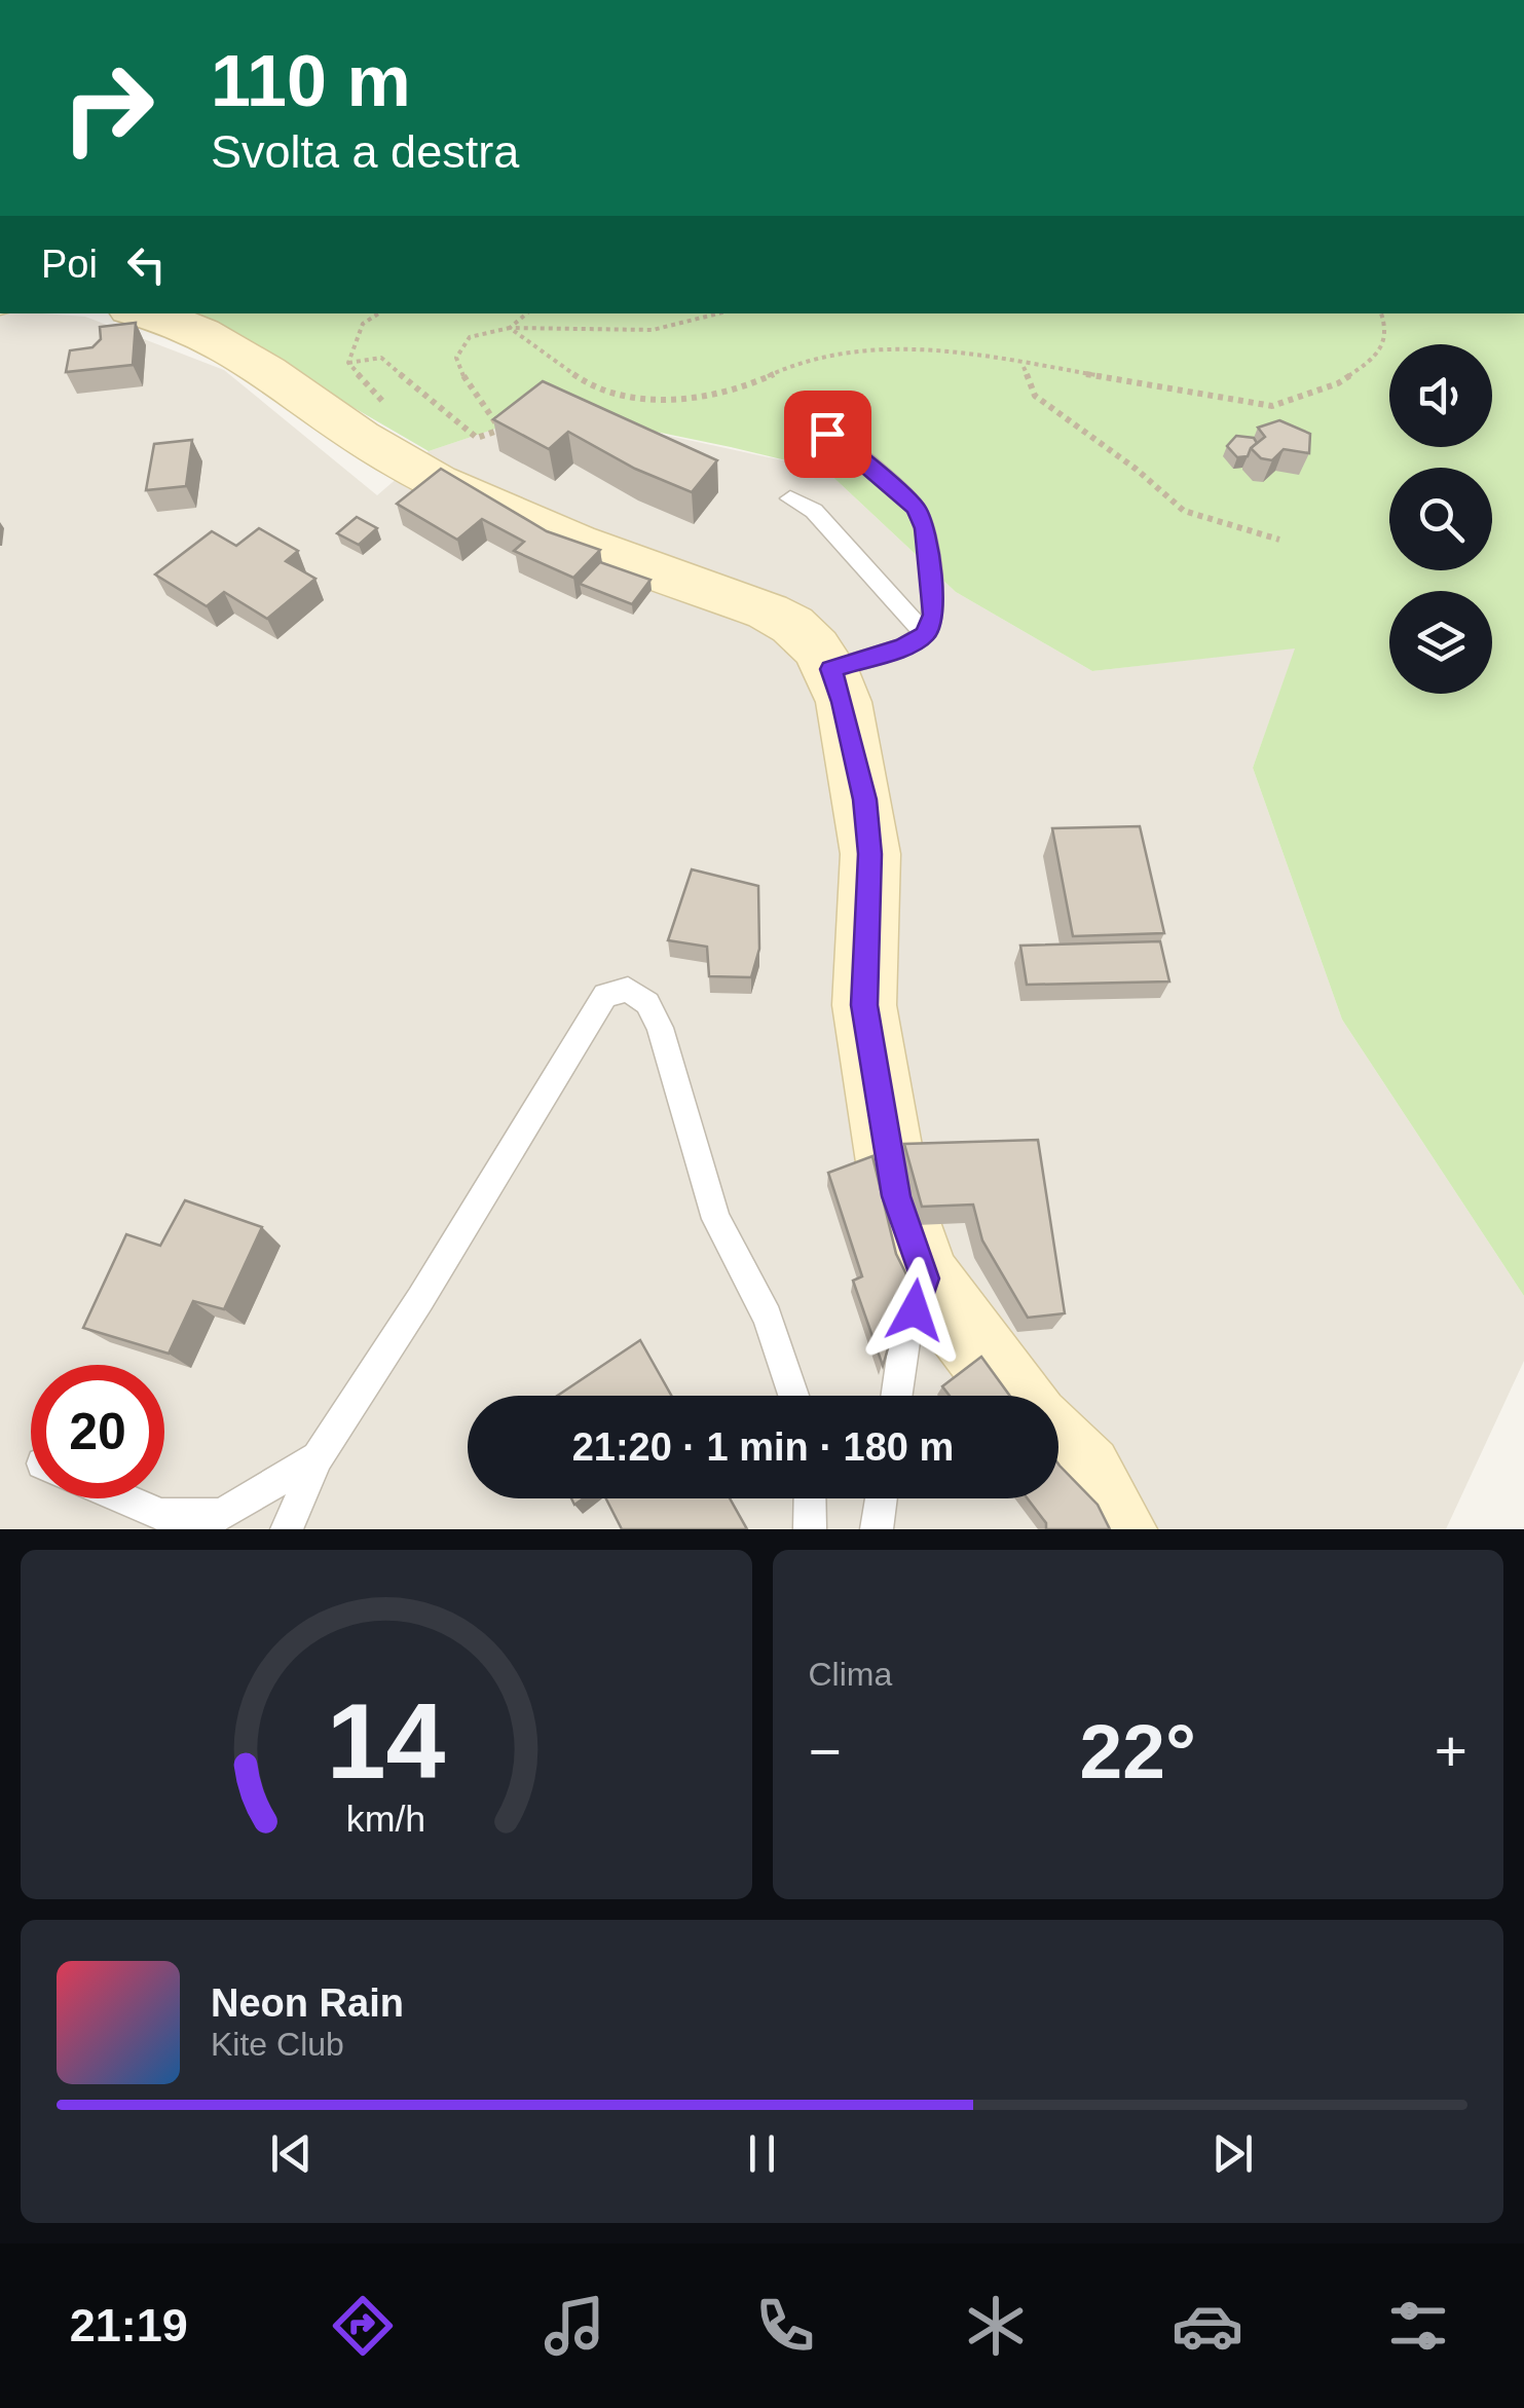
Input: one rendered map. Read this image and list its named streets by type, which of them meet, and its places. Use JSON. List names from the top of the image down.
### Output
{
  "page": {
    "turn": ["110 m", "Svolta a destra"],
    "then": "Poi",
    "limit": "20",
    "trip": "21:20 · 1 min · 180 m",
    "tile": "Clima",
    "heat": ["−", "22°", "+"],
    "song": ["Neon Rain", "Kite Club"],
    "tabs": "21:19",
    "gauge": ["14", "km/h"]
  }
}
